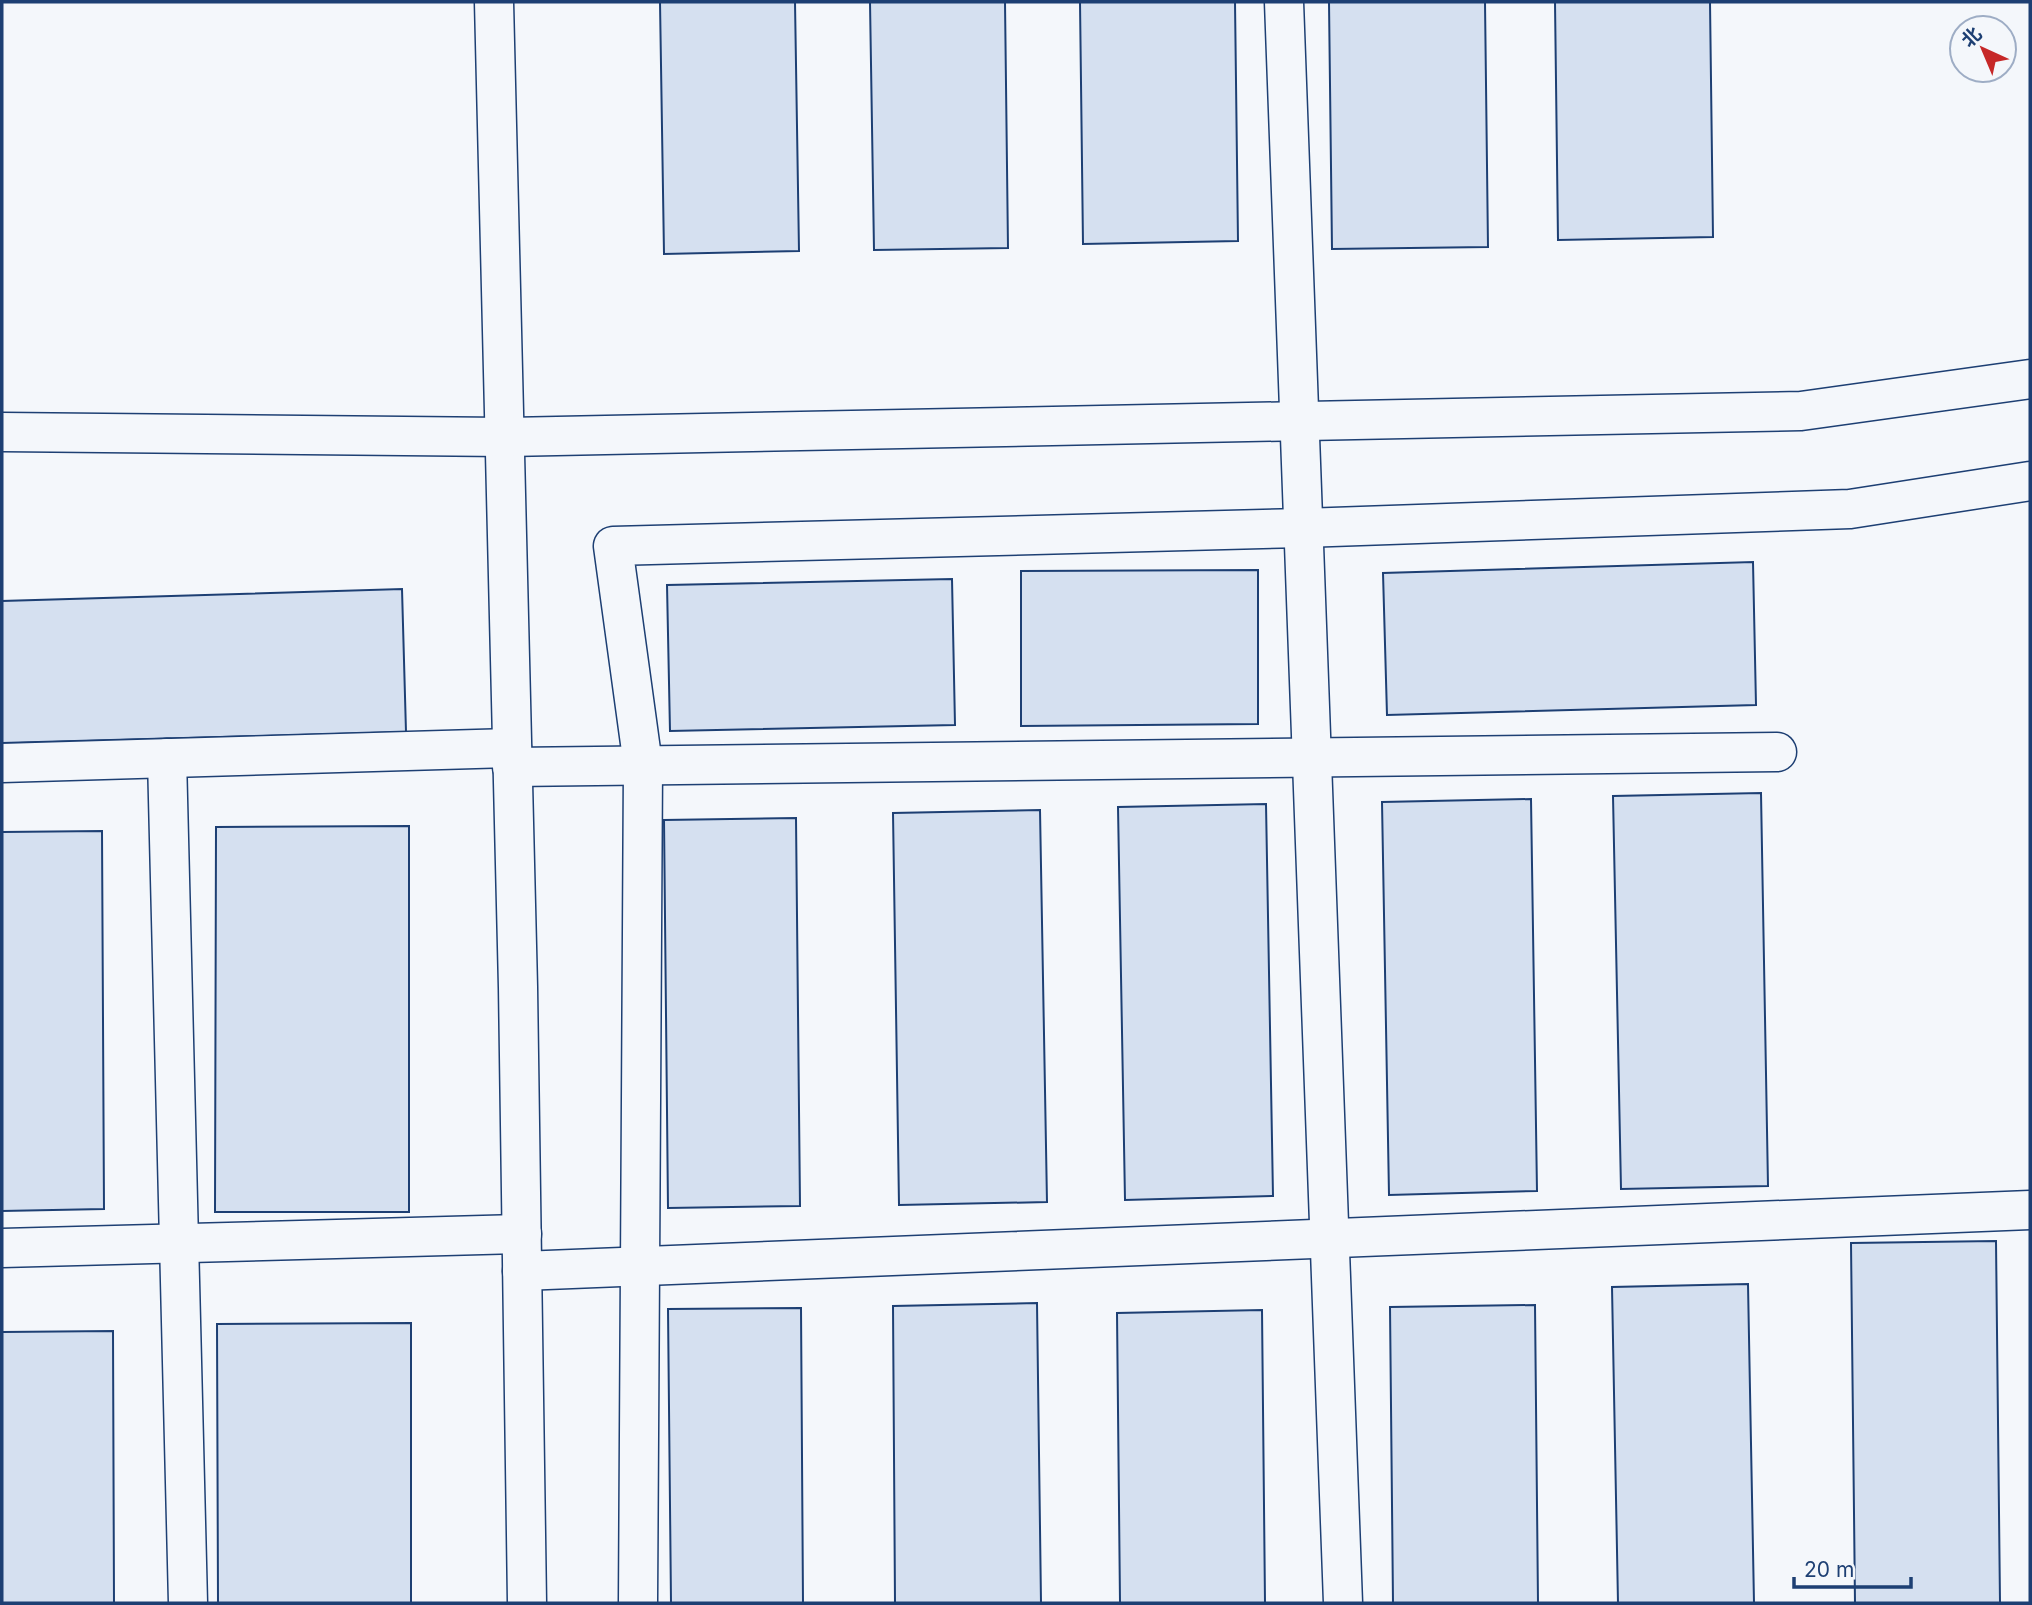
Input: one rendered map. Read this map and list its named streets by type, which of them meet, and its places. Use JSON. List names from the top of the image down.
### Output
{
  "scale_bar": "20 m",
  "north": "top left"
}
